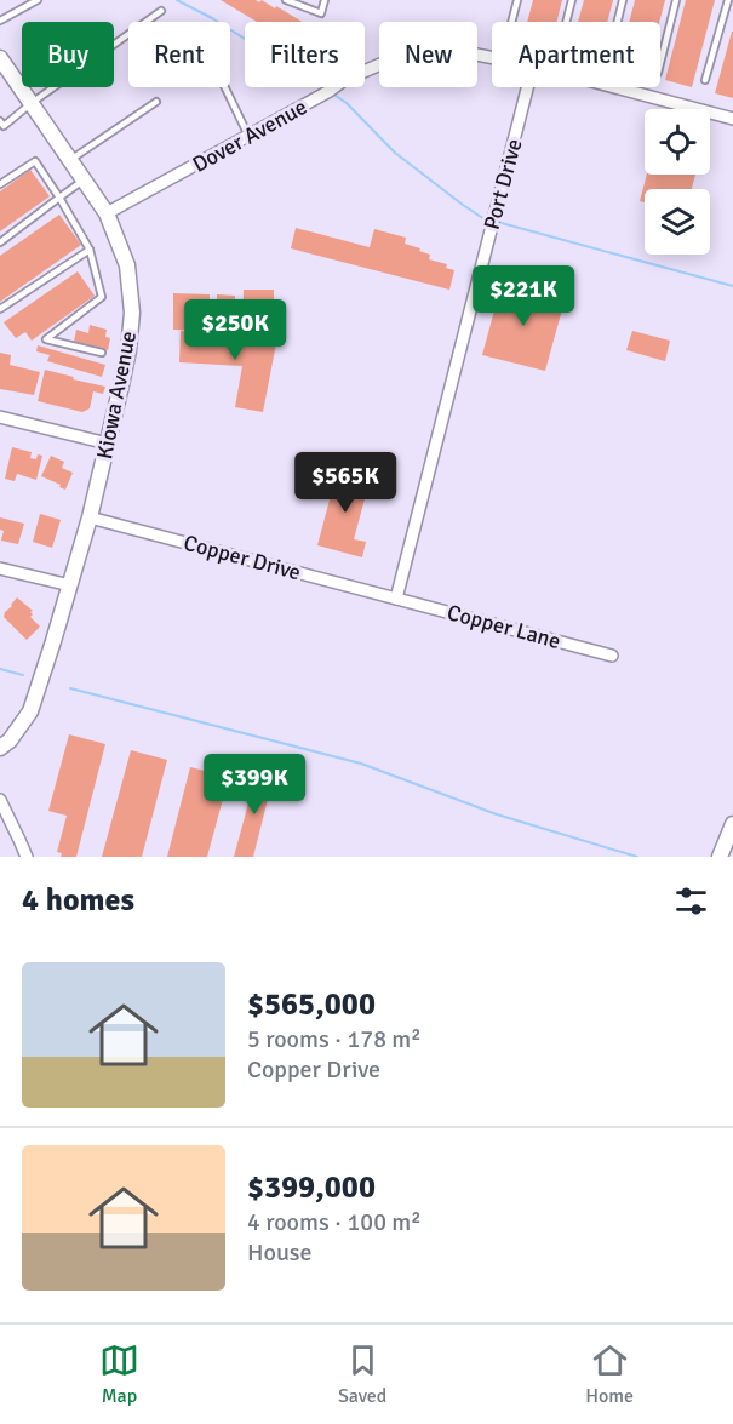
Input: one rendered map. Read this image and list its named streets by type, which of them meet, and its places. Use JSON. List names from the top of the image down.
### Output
{
  "streets": {
    "street": [
      "Dover Avenue",
      "Port Drive",
      "Kiowa Avenue",
      "Copper Drive",
      "Copper Lane"
    ]
  },
  "crossings": [
    ["Dover Avenue", "Kiowa Avenue"],
    ["Port Drive", "Copper Drive"],
    ["Port Drive", "Copper Lane"],
    ["Kiowa Avenue", "Copper Drive"],
    ["Copper Drive", "Copper Lane"]
  ],
  "page": {
    "chip": [
      "Buy",
      "Rent",
      "Filters",
      "New",
      "Apartment"
    ],
    "price": [
      "$221K",
      "$250K",
      "$565K",
      "$399K"
    ],
    "heading": "4 homes",
    "list": [
      {
        "name": "$565,000",
        "note": "5 rooms · 178 m² · Copper Drive"
      },
      {
        "name": "$399,000",
        "note": "4 rooms · 100 m² · House"
      }
    ],
    "tabs": ["Map", "Saved", "Home"]
  }
}
